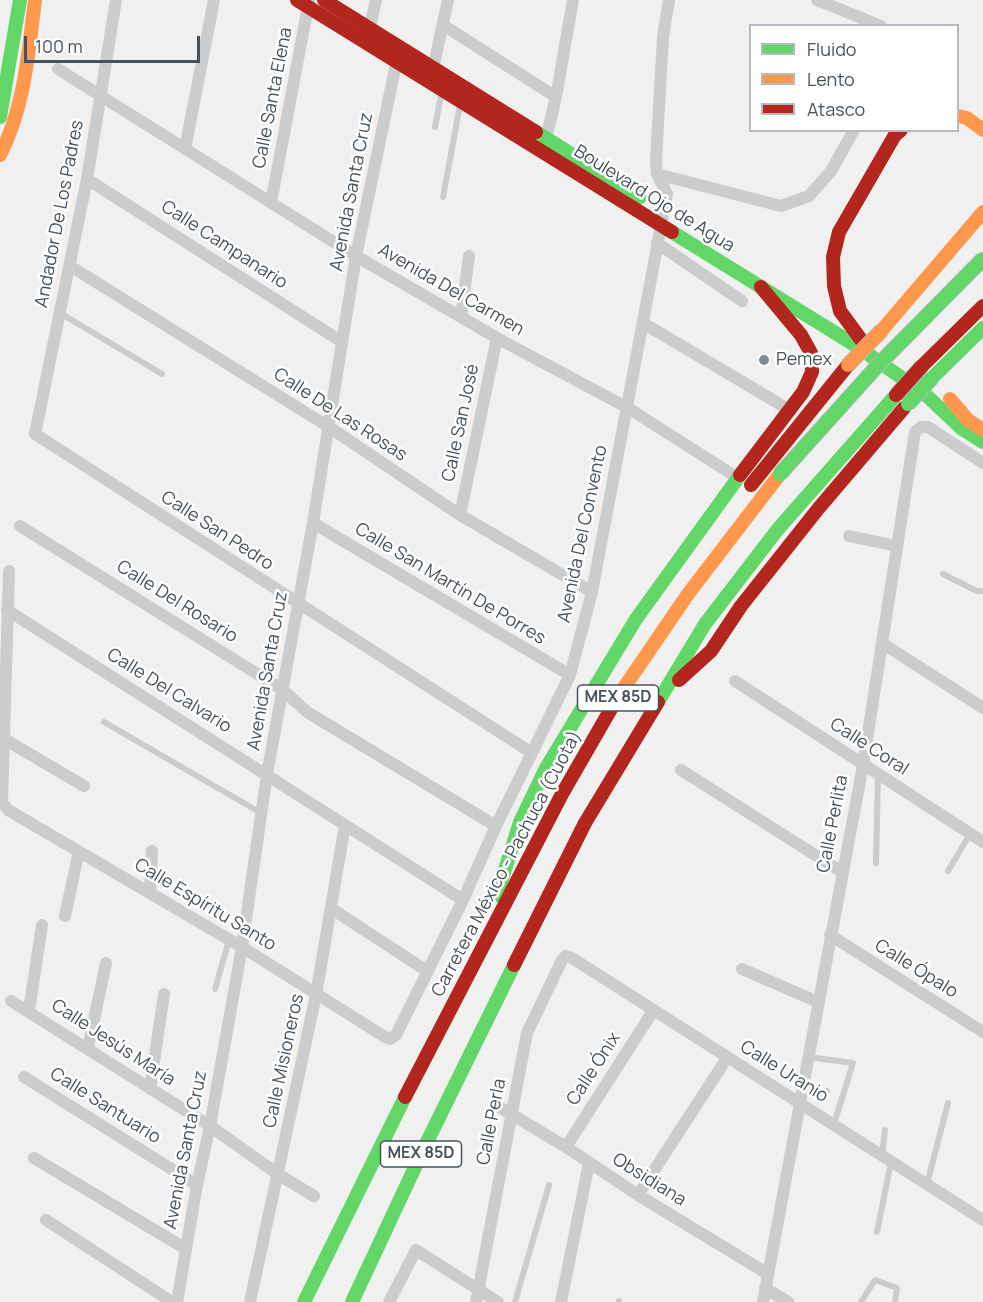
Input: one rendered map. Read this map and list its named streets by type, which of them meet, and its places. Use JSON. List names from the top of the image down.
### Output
{
  "streets": {
    "main road": ["Boulevard Ojo de Agua", "MEX 85D", "Carretera México - Pachuca (Cuota)"],
    "street": [
      "Calle Santa Elena",
      "Avenida Santa Cruz",
      "Andador De Los Padres",
      "Calle Campanario",
      "Avenida Del Carmen",
      "Calle De Las Rosas",
      "Calle San José",
      "Calle San Pedro",
      "Avenida Del Convento",
      "Calle San Martín De Porres",
      "Calle Del Rosario",
      "Calle Del Calvario",
      "Calle Coral",
      "Calle Perlita",
      "Calle Espíritu Santo",
      "Calle Ópalo",
      "Calle Jesús María",
      "Calle Misioneros",
      "Calle Ónix",
      "Calle Uranio",
      "Calle Santuario",
      "Calle Perla",
      "Obsidiana"
    ]
  },
  "crossings": [
    ["Calle Santa Elena", "Boulevard Ojo de Agua"],
    ["Calle Santa Elena", "Avenida Del Carmen"],
    ["Avenida Santa Cruz", "Boulevard Ojo de Agua"],
    ["Avenida Santa Cruz", "Calle Campanario"],
    ["Avenida Santa Cruz", "Avenida Del Carmen"],
    ["Avenida Santa Cruz", "Calle De Las Rosas"],
    ["Avenida Santa Cruz", "Calle San Pedro"],
    ["Avenida Santa Cruz", "Calle San Martín De Porres"],
    ["Avenida Santa Cruz", "Calle Del Rosario"],
    ["Avenida Santa Cruz", "Calle Del Calvario"],
    ["Avenida Santa Cruz", "Calle Espíritu Santo"],
    ["Avenida Santa Cruz", "Calle Jesús María"],
    ["Avenida Santa Cruz", "Calle Santuario"],
    ["Boulevard Ojo de Agua", "Avenida Del Convento"],
    ["Andador De Los Padres", "Calle Campanario"],
    ["Andador De Los Padres", "Avenida Del Carmen"],
    ["Andador De Los Padres", "Calle De Las Rosas"],
    ["Andador De Los Padres", "Calle San Pedro"],
    ["Avenida Del Carmen", "Calle San José"],
    ["Avenida Del Carmen", "Avenida Del Convento"],
    ["Calle De Las Rosas", "Calle San José"],
    ["Calle De Las Rosas", "Avenida Del Convento"],
    ["Calle San Pedro", "Avenida Del Convento"],
    ["Avenida Del Convento", "Calle San Martín De Porres"],
    ["Avenida Del Convento", "Calle Del Rosario"],
    ["Avenida Del Convento", "Calle Del Calvario"],
    ["Avenida Del Convento", "Calle Espíritu Santo"],
    ["Calle Del Calvario", "Calle Misioneros"],
    ["Calle Coral", "Calle Perlita"],
    ["Calle Perlita", "Calle Ópalo"],
    ["Calle Perlita", "Calle Uranio"],
    ["Calle Perlita", "Obsidiana"],
    ["Calle Espíritu Santo", "Calle Misioneros"],
    ["Calle Jesús María", "Calle Misioneros"],
    ["Calle Ónix", "Calle Uranio"],
    ["Calle Ónix", "Obsidiana"],
    ["Calle Uranio", "Calle Perla"],
    ["Calle Perla", "Obsidiana"]
  ],
  "places": ["Pemex"],
  "legend": ["Fluido", "Lento", "Atasco"],
  "scale_bar": "100 m"
}
